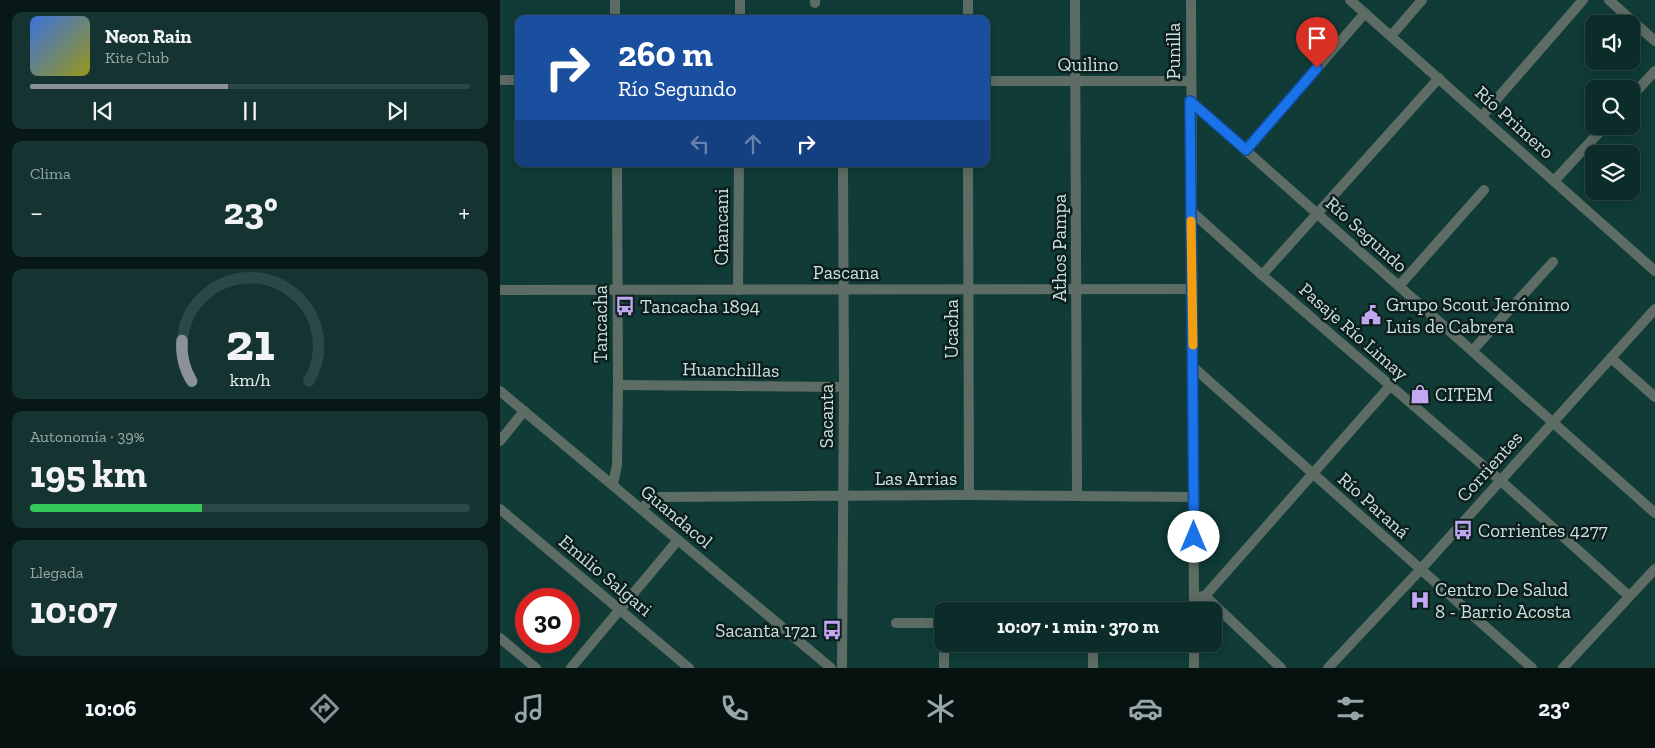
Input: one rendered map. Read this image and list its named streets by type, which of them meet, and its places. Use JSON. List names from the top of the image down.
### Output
{
  "streets": {
    "street": [
      "Punilla",
      "Quilino",
      "Río Primero",
      "Chancani",
      "Río Segundo",
      "Athos Pampa",
      "Pascana",
      "Tancacha",
      "Ucacha",
      "Pasaje Río Limay",
      "Huanchillas",
      "Sacanta",
      "Corrientes",
      "Las Arrias",
      "Río Paraná",
      "Guandacol",
      "Emilio Salgari"
    ]
  },
  "crossings": [
    ["Punilla", "Quilino"],
    ["Punilla", "Río Segundo"],
    ["Punilla", "Pascana"],
    ["Punilla", "Pasaje Río Limay"],
    ["Punilla", "Las Arrias"],
    ["Punilla", "Río Paraná"],
    ["Quilino", "Athos Pampa"],
    ["Chancani", "Pascana"],
    ["Río Segundo", "Corrientes"],
    ["Athos Pampa", "Pascana"],
    ["Athos Pampa", "Las Arrias"],
    ["Pascana", "Tancacha"],
    ["Pascana", "Ucacha"],
    ["Pascana", "Sacanta"],
    ["Tancacha", "Huanchillas"],
    ["Tancacha", "Guandacol"],
    ["Ucacha", "Las Arrias"],
    ["Pasaje Río Limay", "Corrientes"],
    ["Huanchillas", "Sacanta"],
    ["Sacanta", "Las Arrias"],
    ["Corrientes", "Río Paraná"],
    ["Las Arrias", "Guandacol"]
  ],
  "places": {
    "bus stop": ["Tancacha 1894", "Corrientes 4277", "Sacanta 1721"],
    "public building": ["Grupo Scout Jerónimo Luis de Cabrera"],
    "shop": ["CITEM"],
    "hospital": ["Centro De Salud 8 - Barrio Acosta"]
  },
  "page": {
    "turn": ["260 m", "Río Segundo"],
    "song": ["Neon Rain", "Kite Club"],
    "tile": [
      "Clima",
      ["Autonomía · 39%", "195 km"],
      ["Llegada", "10:07"]
    ],
    "heat": ["−", "23°", "+"],
    "limit": "30",
    "trip": "10:07 · 1 min · 370 m",
    "tabs": ["10:06", "23°"],
    "gauge": ["21", "km/h"]
  }
}
